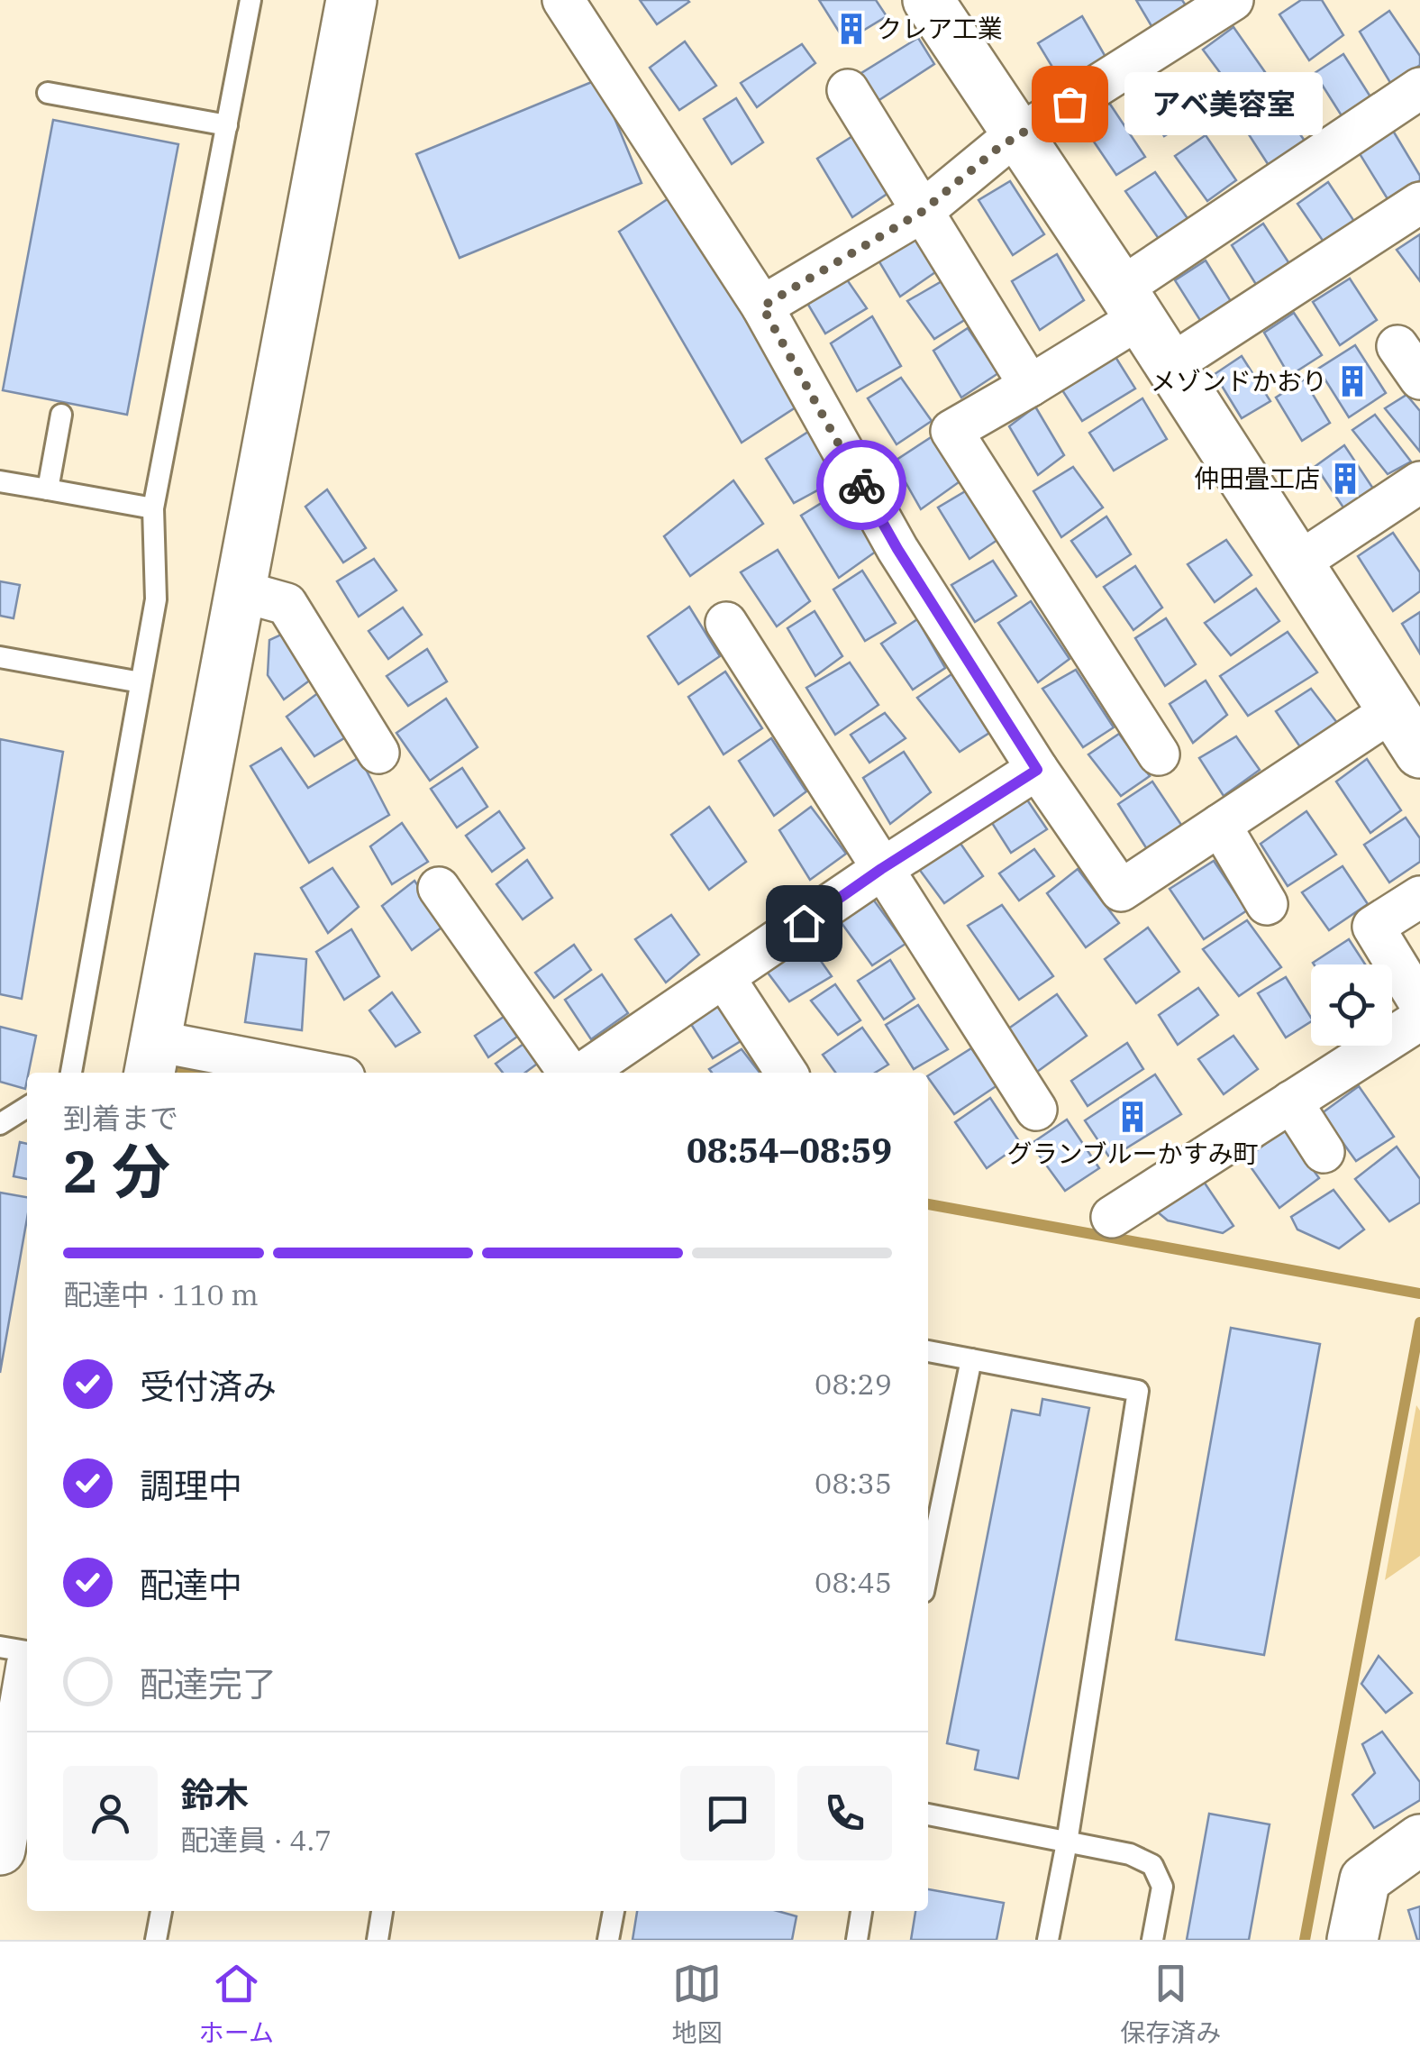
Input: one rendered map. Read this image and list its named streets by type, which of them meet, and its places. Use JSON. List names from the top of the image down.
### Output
{
  "places": {
    "building": [
      "クレア工業",
      "メゾンドかおり",
      "仲田畳工店",
      "グランブルーかすみ町"
    ],
    "other": ["アベ美容室"]
  },
  "page": {
    "bubble": "アベ美容室",
    "heading": ["2 分", "到着まで", "08:54–08:59"],
    "panel": ["鈴木", "配達員 · 4.7"],
    "bar": "配達中 · 110 m",
    "list": [
      ["受付済み", "08:29"],
      ["調理中", "08:35"],
      ["配達中", "08:45"],
      "配達完了"
    ],
    "tabs": ["ホーム", "地図", "保存済み"]
  }
}
